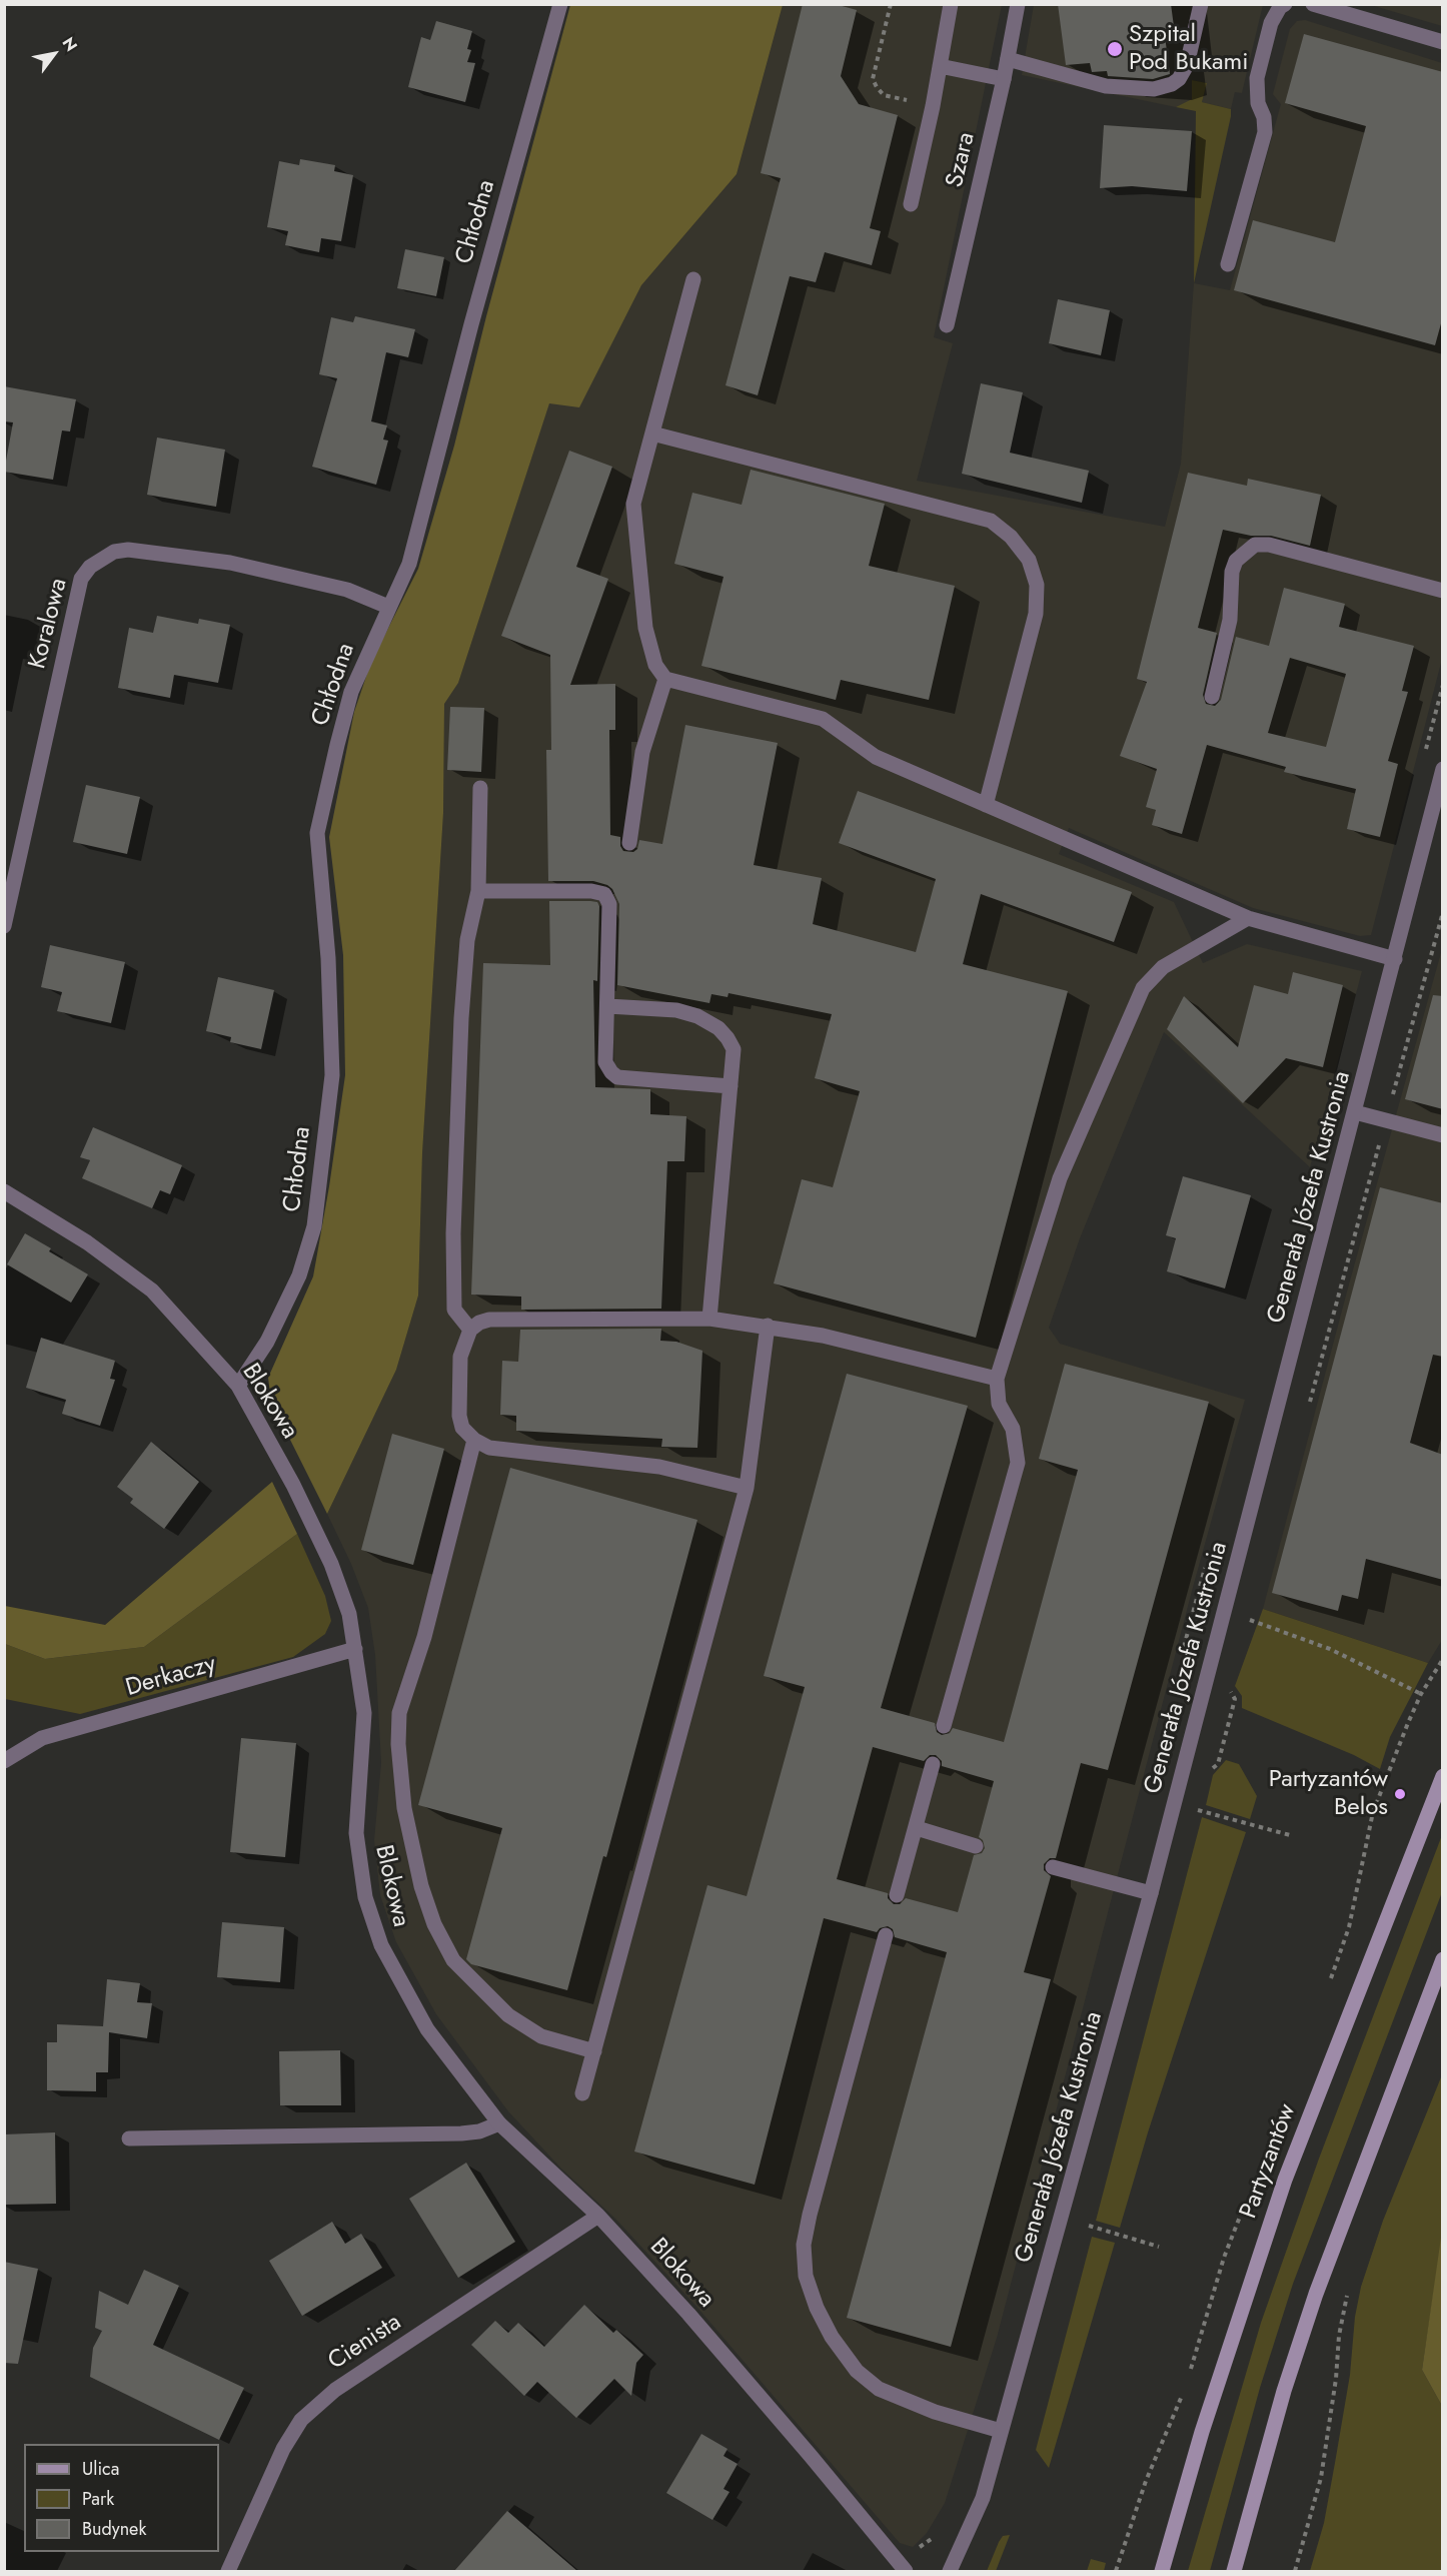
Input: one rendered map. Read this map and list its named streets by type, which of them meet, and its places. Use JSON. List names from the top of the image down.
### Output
{
  "streets": {
    "main road": ["Partyzantów"],
    "street": [
      "Szara",
      "Chłodna",
      "Koralowa",
      "Generała Józefa Kustronia",
      "Blokowa",
      "Derkaczy",
      "Cienista"
    ]
  },
  "crossings": [
    ["Chłodna", "Koralowa"],
    ["Chłodna", "Blokowa"],
    ["Blokowa", "Derkaczy"],
    ["Blokowa", "Cienista"]
  ],
  "places": ["Szpital Pod Bukami", "Partyzantów Belos"],
  "legend": ["Ulica", "Park", "Budynek"],
  "north": "top right"
}
